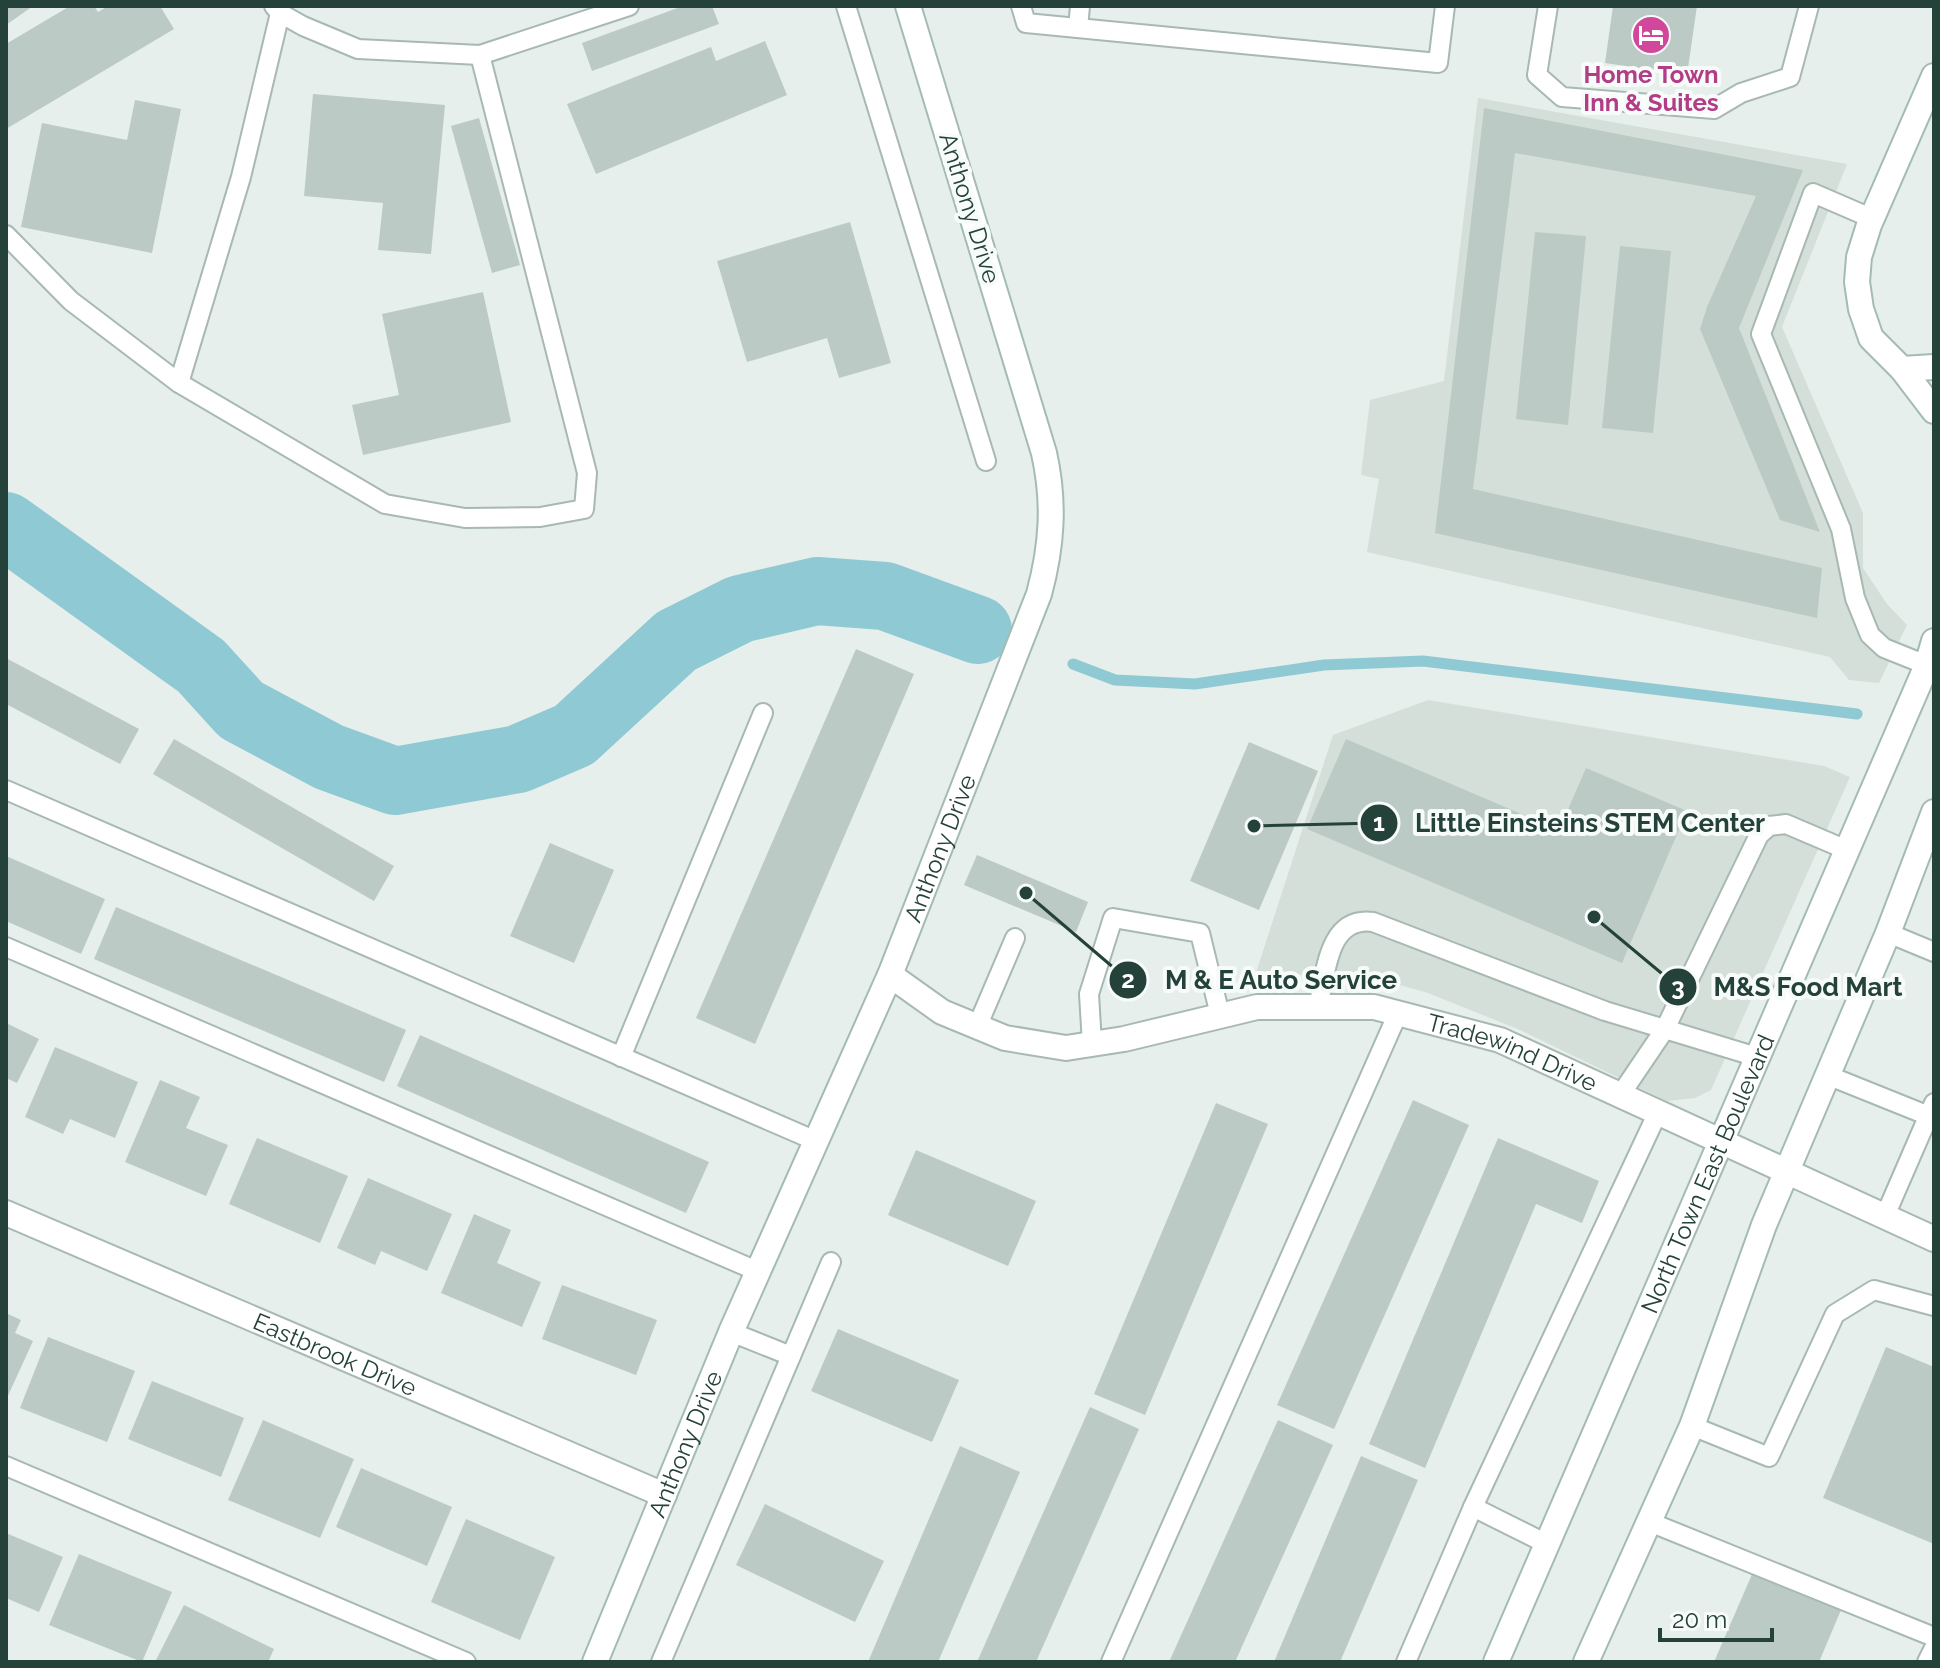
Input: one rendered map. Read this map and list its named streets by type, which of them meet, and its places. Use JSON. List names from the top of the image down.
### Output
{
  "streets": {
    "street": [
      "Anthony Drive",
      "Tradewind Drive",
      "North Town East Boulevard",
      "Eastbrook Drive"
    ]
  },
  "crossings": [
    ["Anthony Drive", "Tradewind Drive"],
    ["Anthony Drive", "Eastbrook Drive"],
    ["Tradewind Drive", "North Town East Boulevard"]
  ],
  "places": {
    "hotel": ["Home Town Inn & Suites"],
    "other": ["Little Einsteins STEM Center", "M & E Auto Service", "M&S Food Mart"]
  },
  "scale_bar": "20 m"
}
